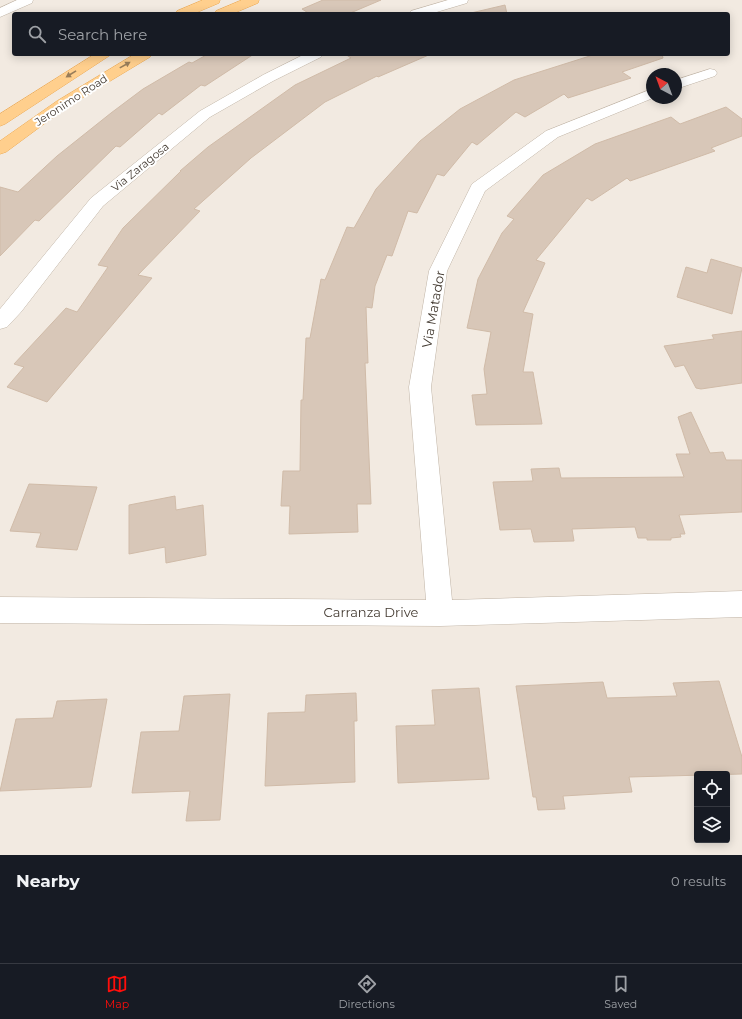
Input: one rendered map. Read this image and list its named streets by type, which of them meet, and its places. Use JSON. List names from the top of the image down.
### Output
{
  "streets": {
    "main road": ["Jeronimo Road"],
    "street": ["Via Zaragosa", "Via Matador", "Carranza Drive"]
  },
  "crossings": [
    ["Via Matador", "Carranza Drive"]
  ],
  "north": "top left",
  "page": {
    "search": "Search here",
    "heading": ["Nearby", "0 results"],
    "nav": ["Map", "Directions", "Saved"]
  }
}
